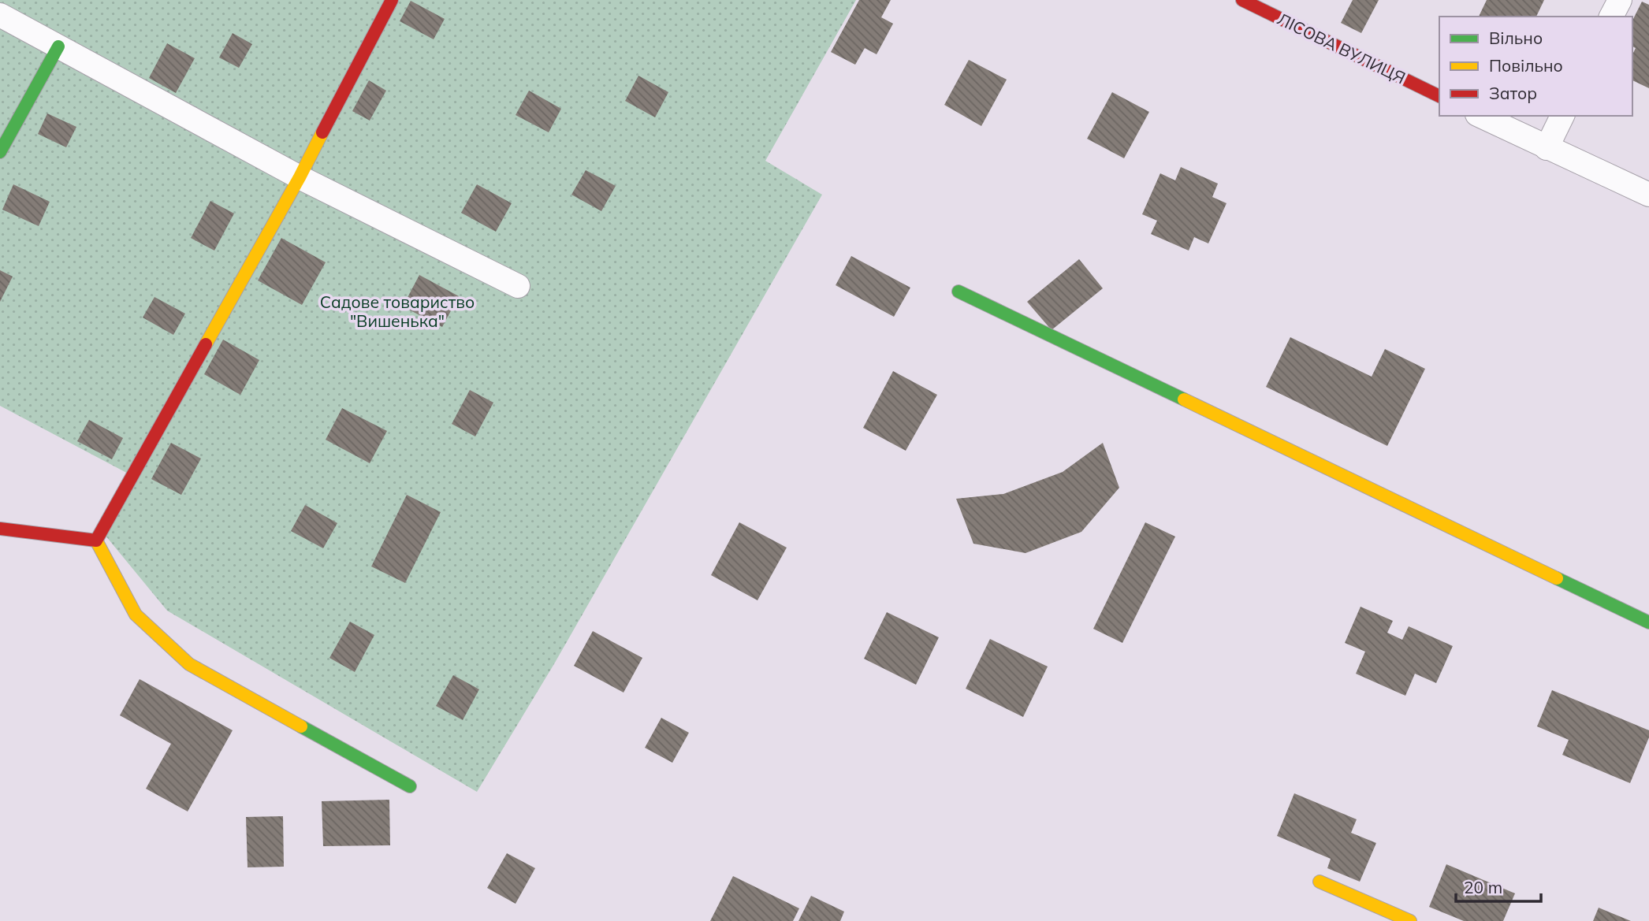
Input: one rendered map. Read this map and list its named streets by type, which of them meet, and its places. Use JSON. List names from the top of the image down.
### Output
{
  "streets": {
    "street": ["ЛІСОВА ВУЛИЦЯ"]
  },
  "parks": ["Садове товариство \"Вишенька\""],
  "legend": ["Вільно", "Повільно", "Затор"],
  "scale_bar": "20 m"
}
